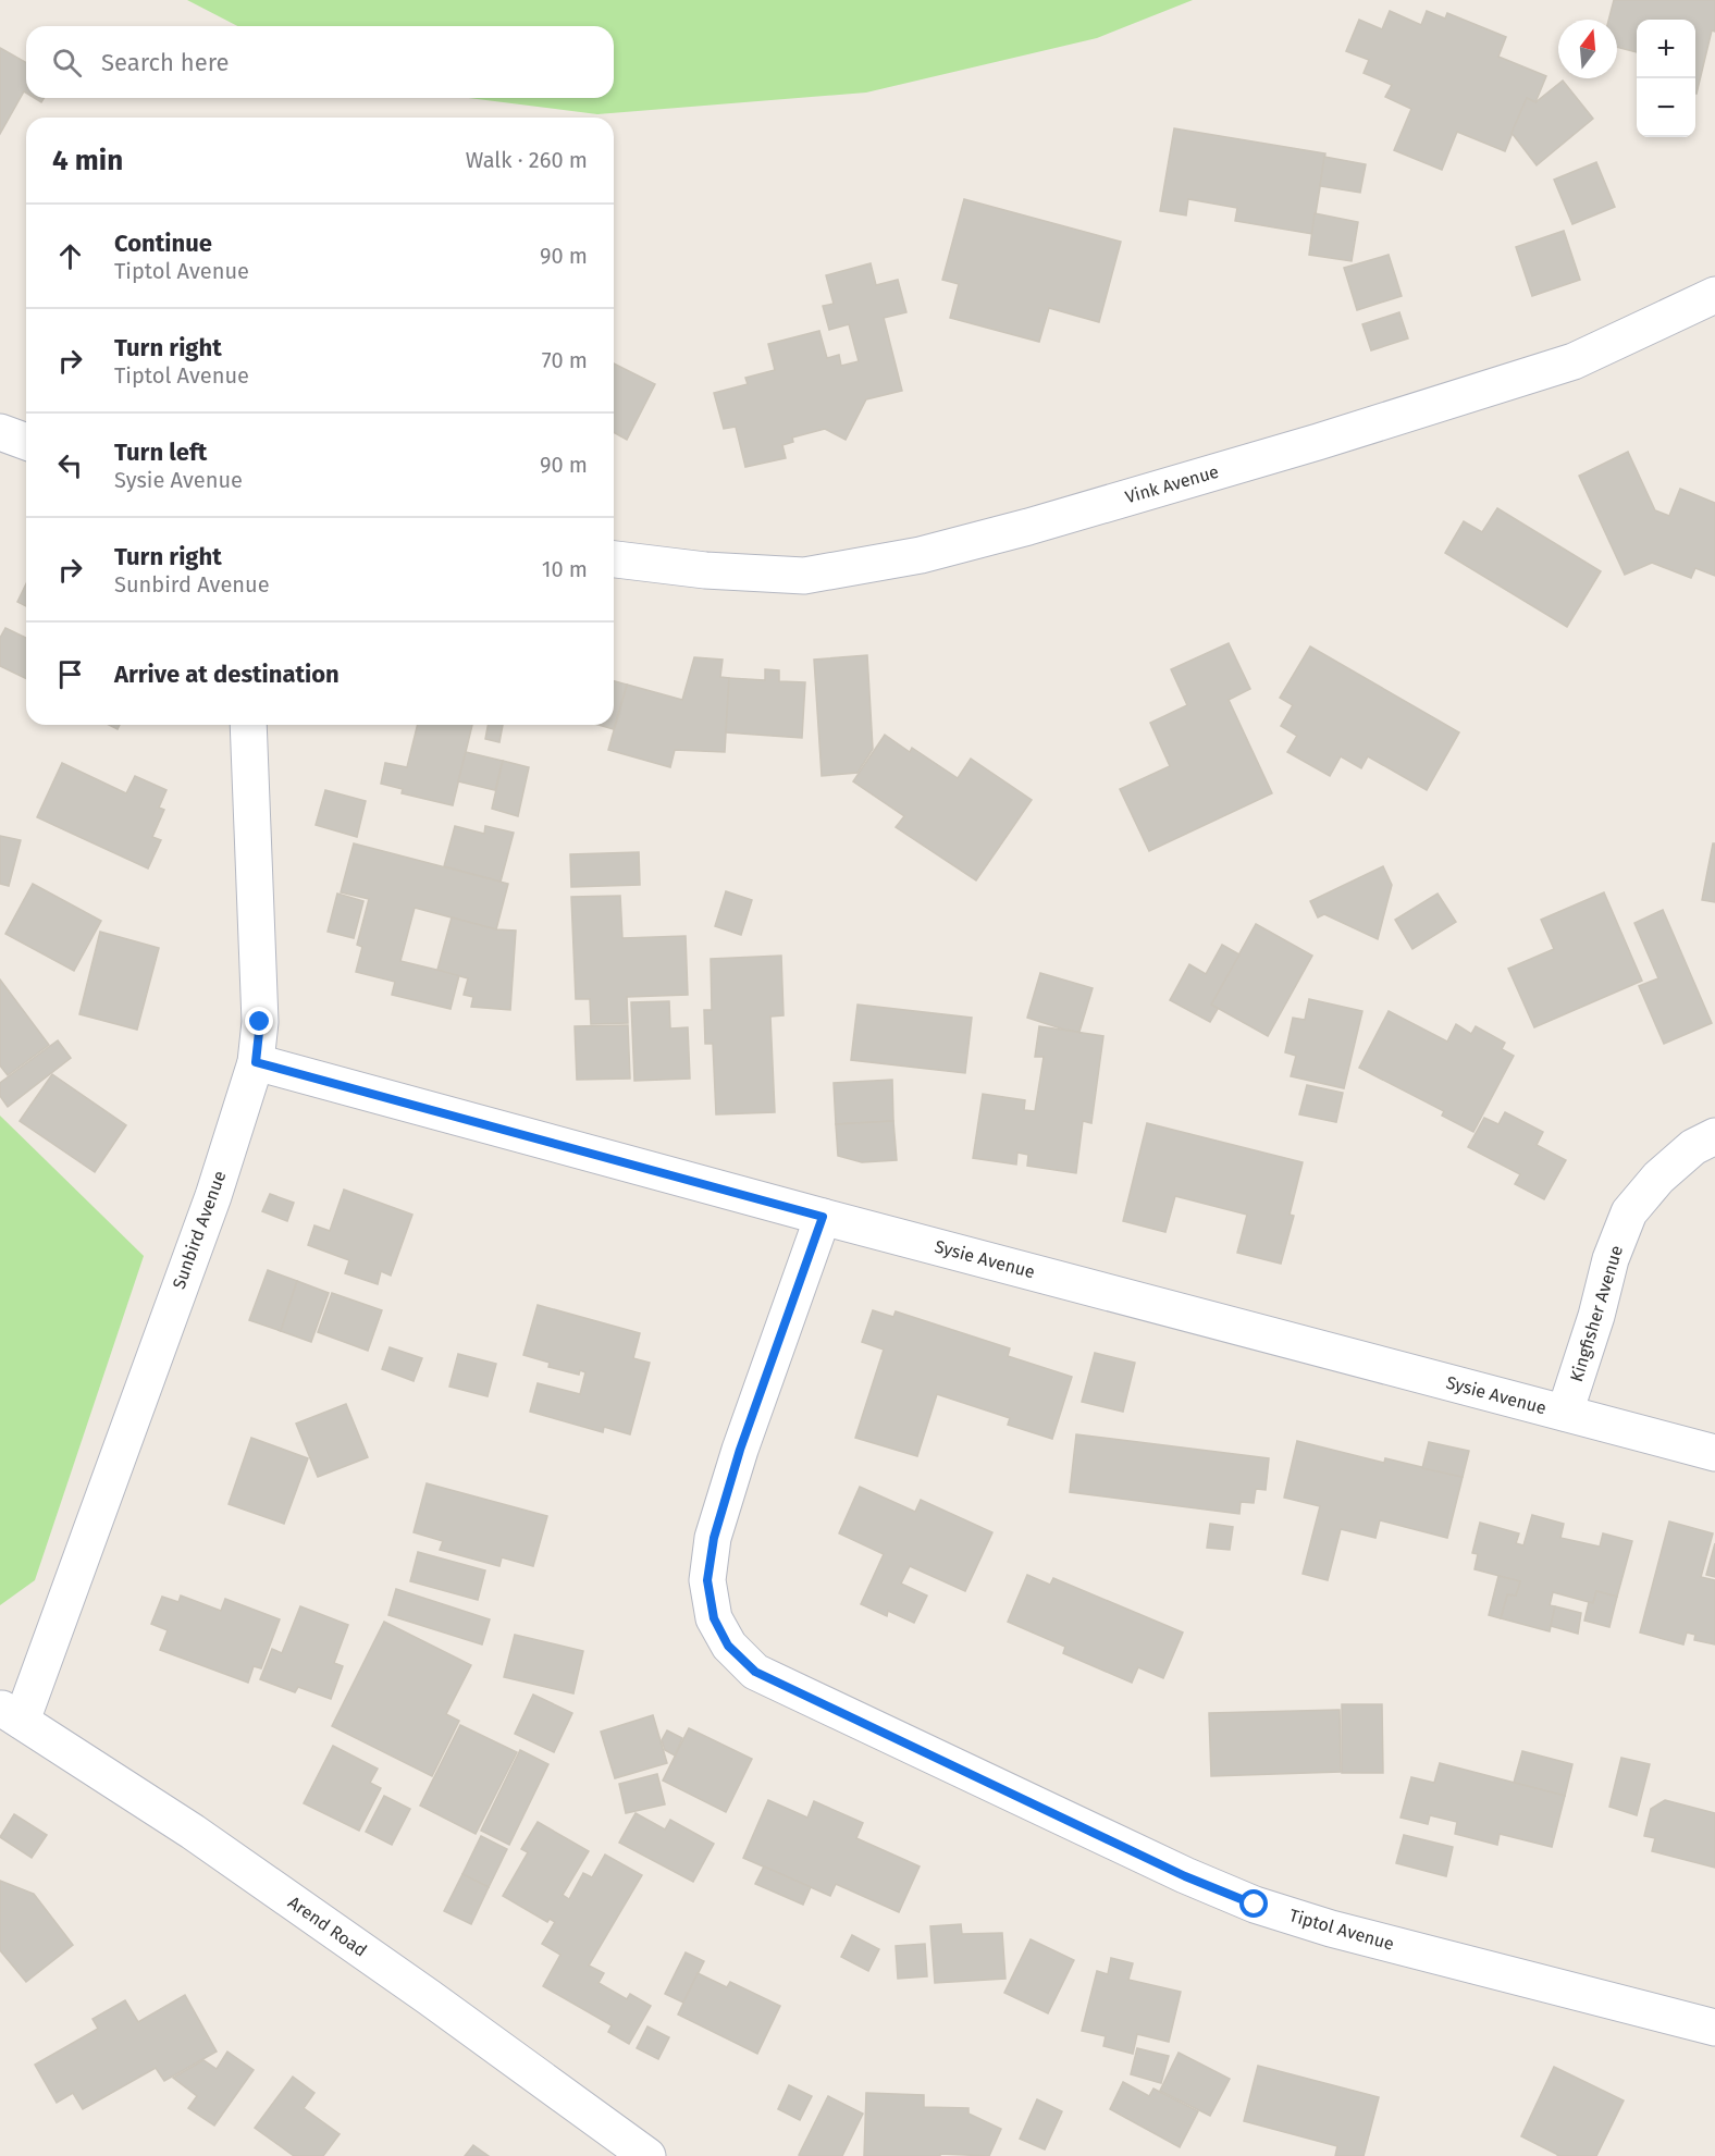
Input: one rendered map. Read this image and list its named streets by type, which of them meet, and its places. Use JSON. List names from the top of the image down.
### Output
{
  "streets": {
    "street": [
      "Vink Avenue",
      "Sunbird Avenue",
      "Sysie Avenue",
      "Kingfisher Avenue",
      "Arend Road",
      "Tiptol Avenue"
    ]
  },
  "crossings": [
    ["Sunbird Avenue", "Sysie Avenue"],
    ["Sunbird Avenue", "Arend Road"],
    ["Sysie Avenue", "Kingfisher Avenue"],
    ["Sysie Avenue", "Tiptol Avenue"]
  ],
  "north": "top",
  "page": {
    "map_buttons": ["+", "−"],
    "search": "Search here",
    "heading": ["4 min", "Walk · 260 m"],
    "list": [
      ["Continue", "Tiptol Avenue", "90 m"],
      ["Turn right", "Tiptol Avenue", "70 m"],
      ["Turn left", "Sysie Avenue", "90 m"],
      ["Turn right", "Sunbird Avenue", "10 m"],
      "Arrive at destination"
    ]
  }
}
